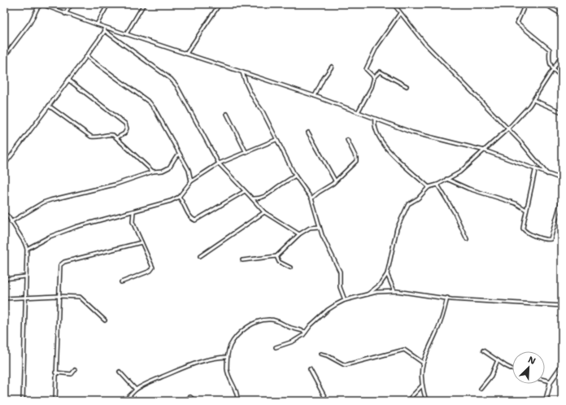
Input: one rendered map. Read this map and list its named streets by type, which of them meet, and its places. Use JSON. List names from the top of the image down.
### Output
{
  "north": "top right"
}
